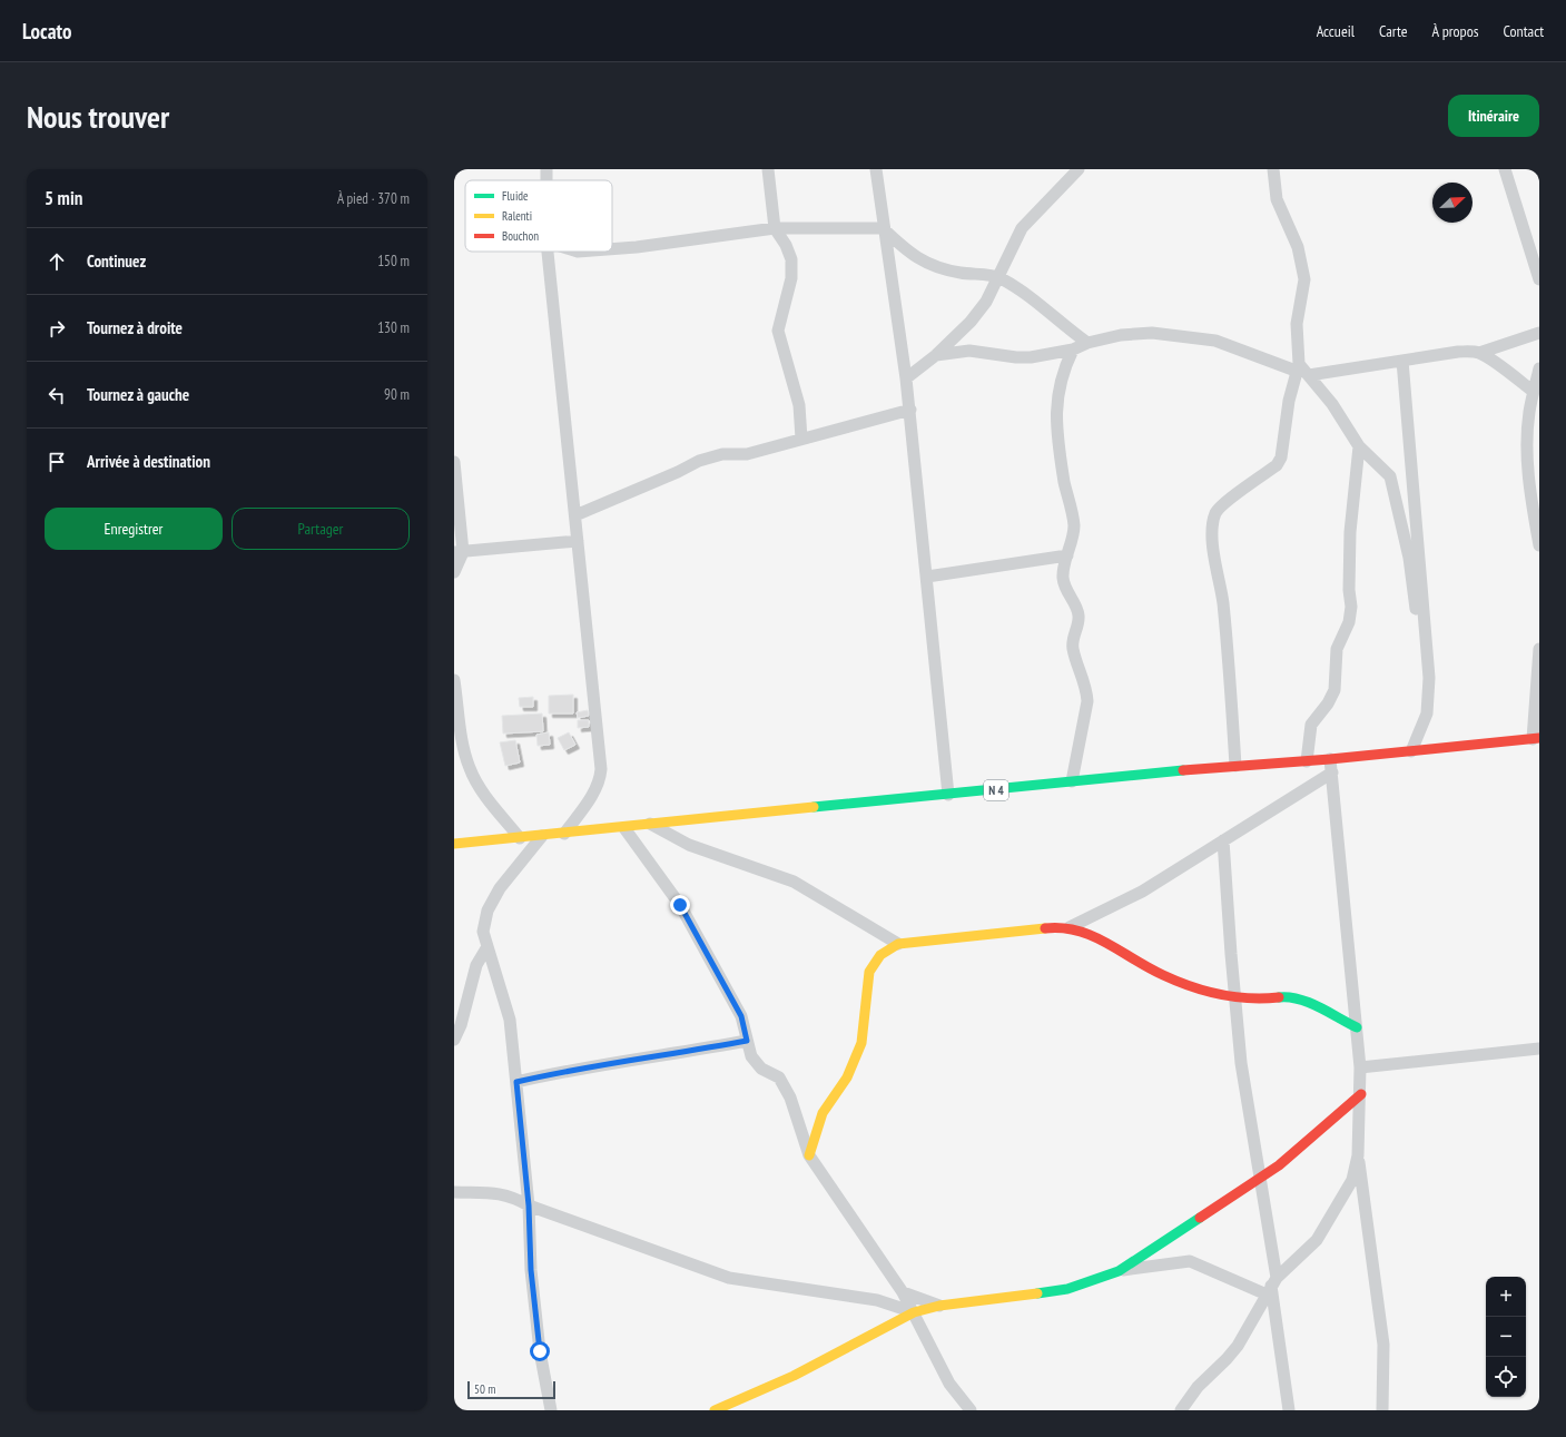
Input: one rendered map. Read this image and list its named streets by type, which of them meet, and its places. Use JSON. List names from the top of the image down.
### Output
{
  "streets": {
    "street": ["N 4"]
  },
  "legend": ["Fluide", "Ralenti", "Bouchon"],
  "scale_bar": "50 m",
  "north": "top right",
  "page": {
    "header": "Locato",
    "nav": [
      "Accueil",
      "Carte",
      "À propos",
      "Contact"
    ],
    "buttons": [
      "Itinéraire",
      ["Enregistrer", "Partager"]
    ],
    "title": "Nous trouver",
    "heading": ["5 min", "À pied · 370 m"],
    "list": [
      ["Continuez", "150 m"],
      ["Tournez à droite", "130 m"],
      ["Tournez à gauche", "90 m"],
      "Arrivée à destination"
    ],
    "map_buttons": ["+", "−"],
    "scale": "50 m"
  }
}
